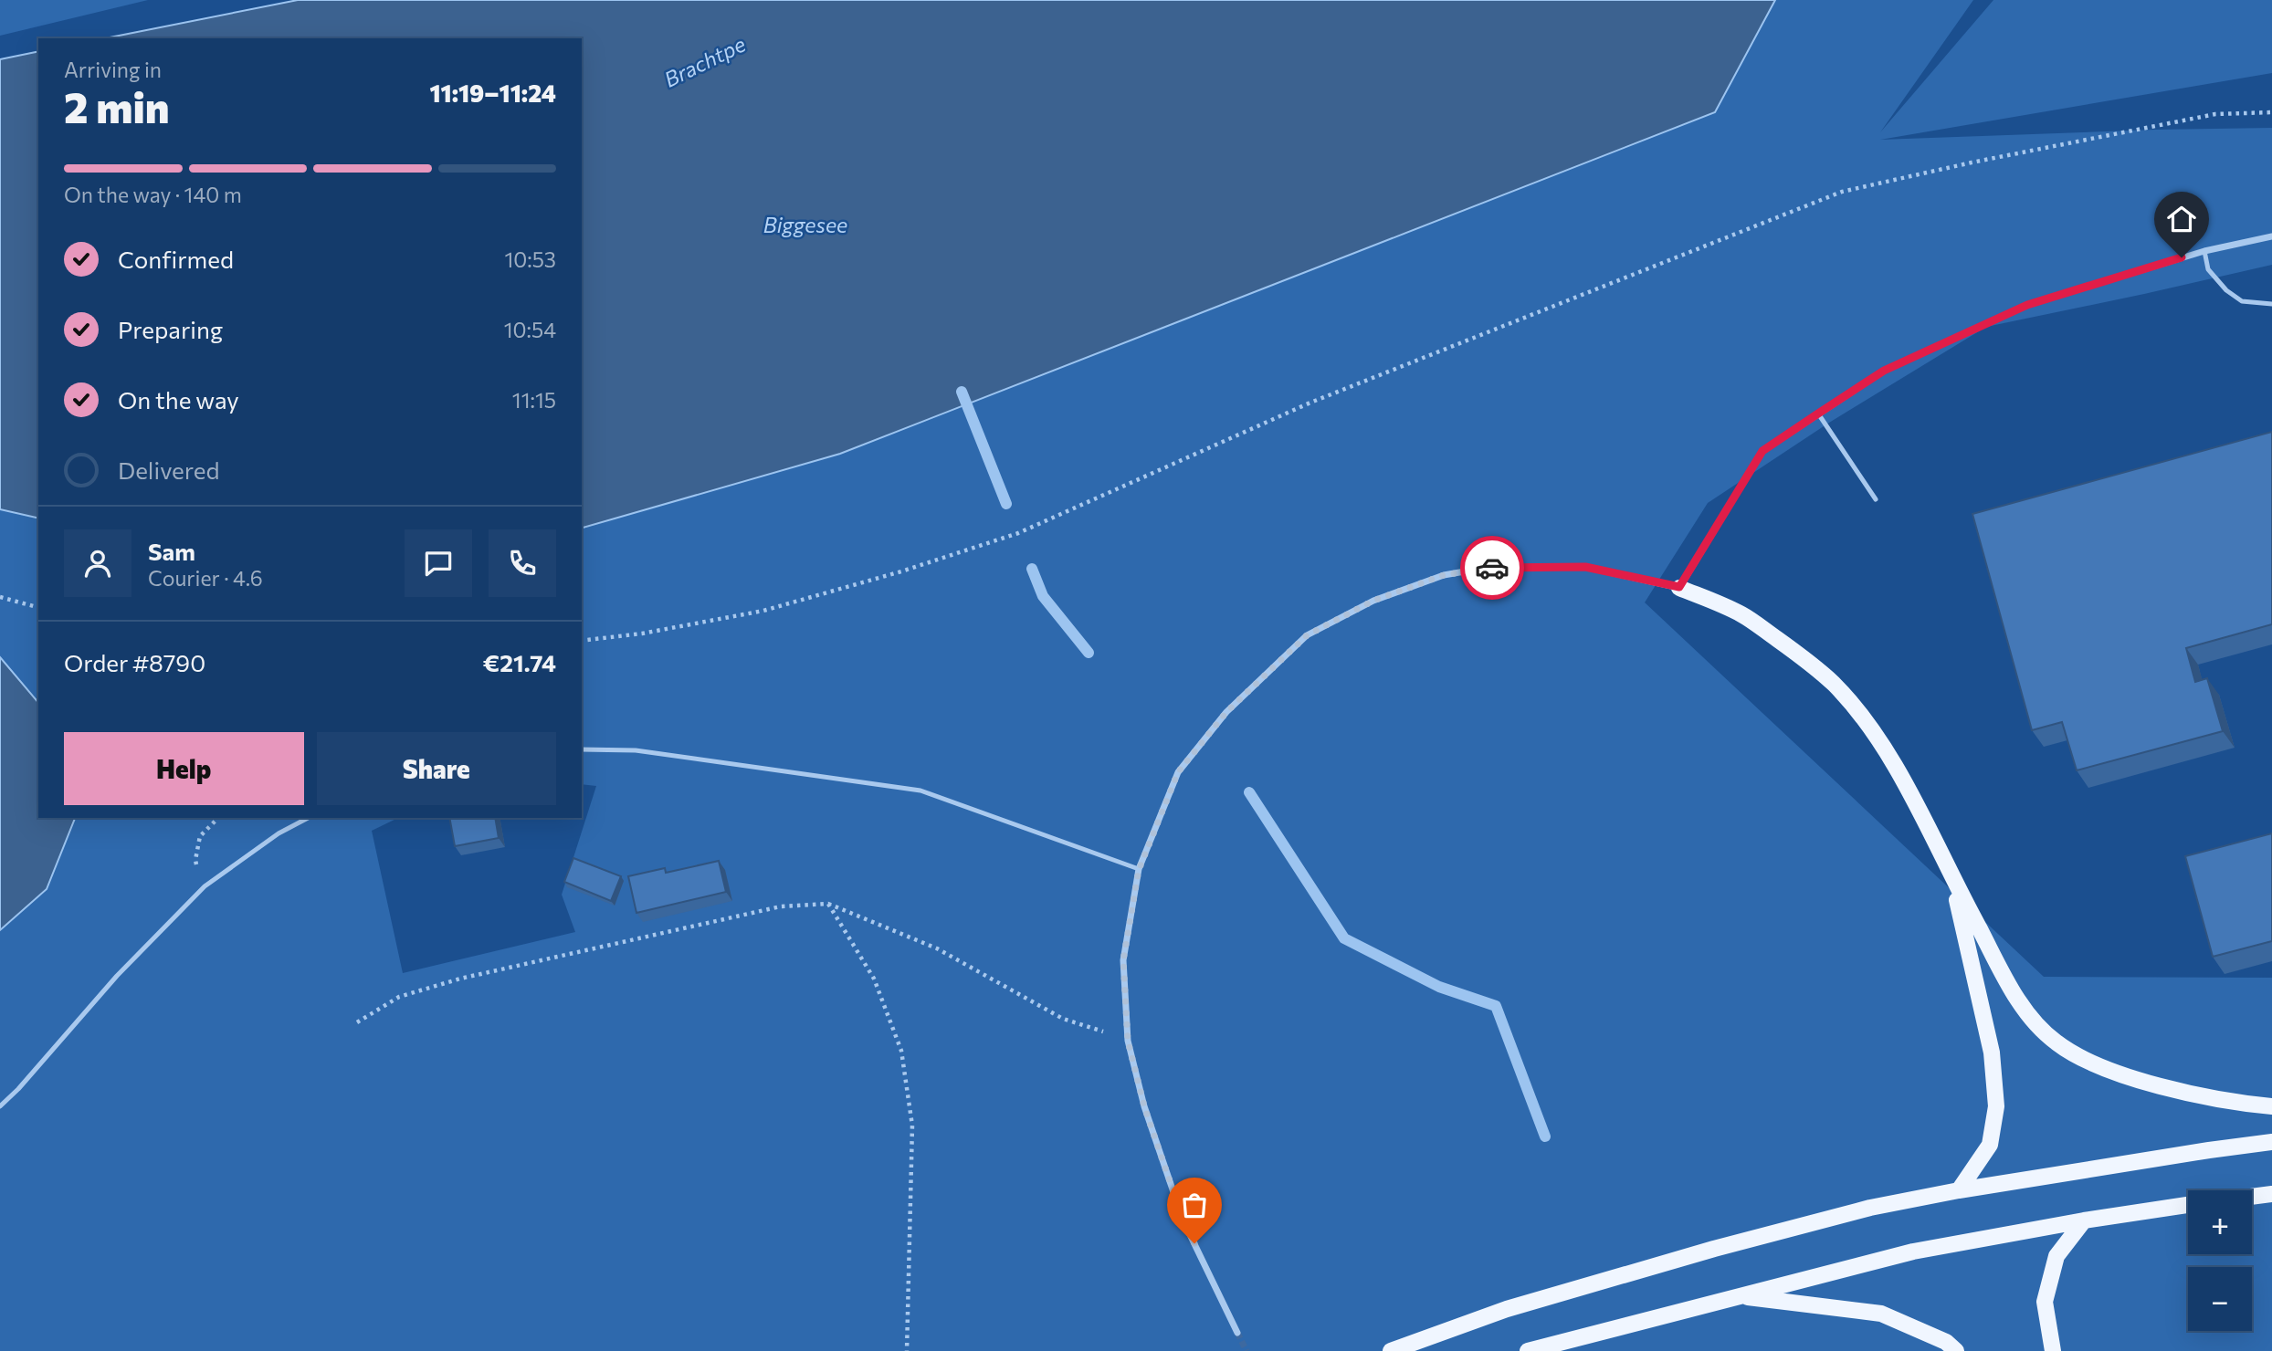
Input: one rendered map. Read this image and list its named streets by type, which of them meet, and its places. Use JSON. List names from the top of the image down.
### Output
{
  "water": ["Brachtpe", "Biggesee"],
  "page": {
    "heading": ["2 min", "Arriving in", "11:19–11:24"],
    "panel": [
      "Sam",
      "Courier · 4.6",
      "Order #8790",
      "€21.74"
    ],
    "bar": "On the way · 140 m",
    "list": [
      ["Confirmed", "10:53"],
      ["Preparing", "10:54"],
      ["On the way", "11:15"],
      "Delivered"
    ],
    "buttons": ["Help", "Share"],
    "map_buttons": ["+", "−"]
  }
}
